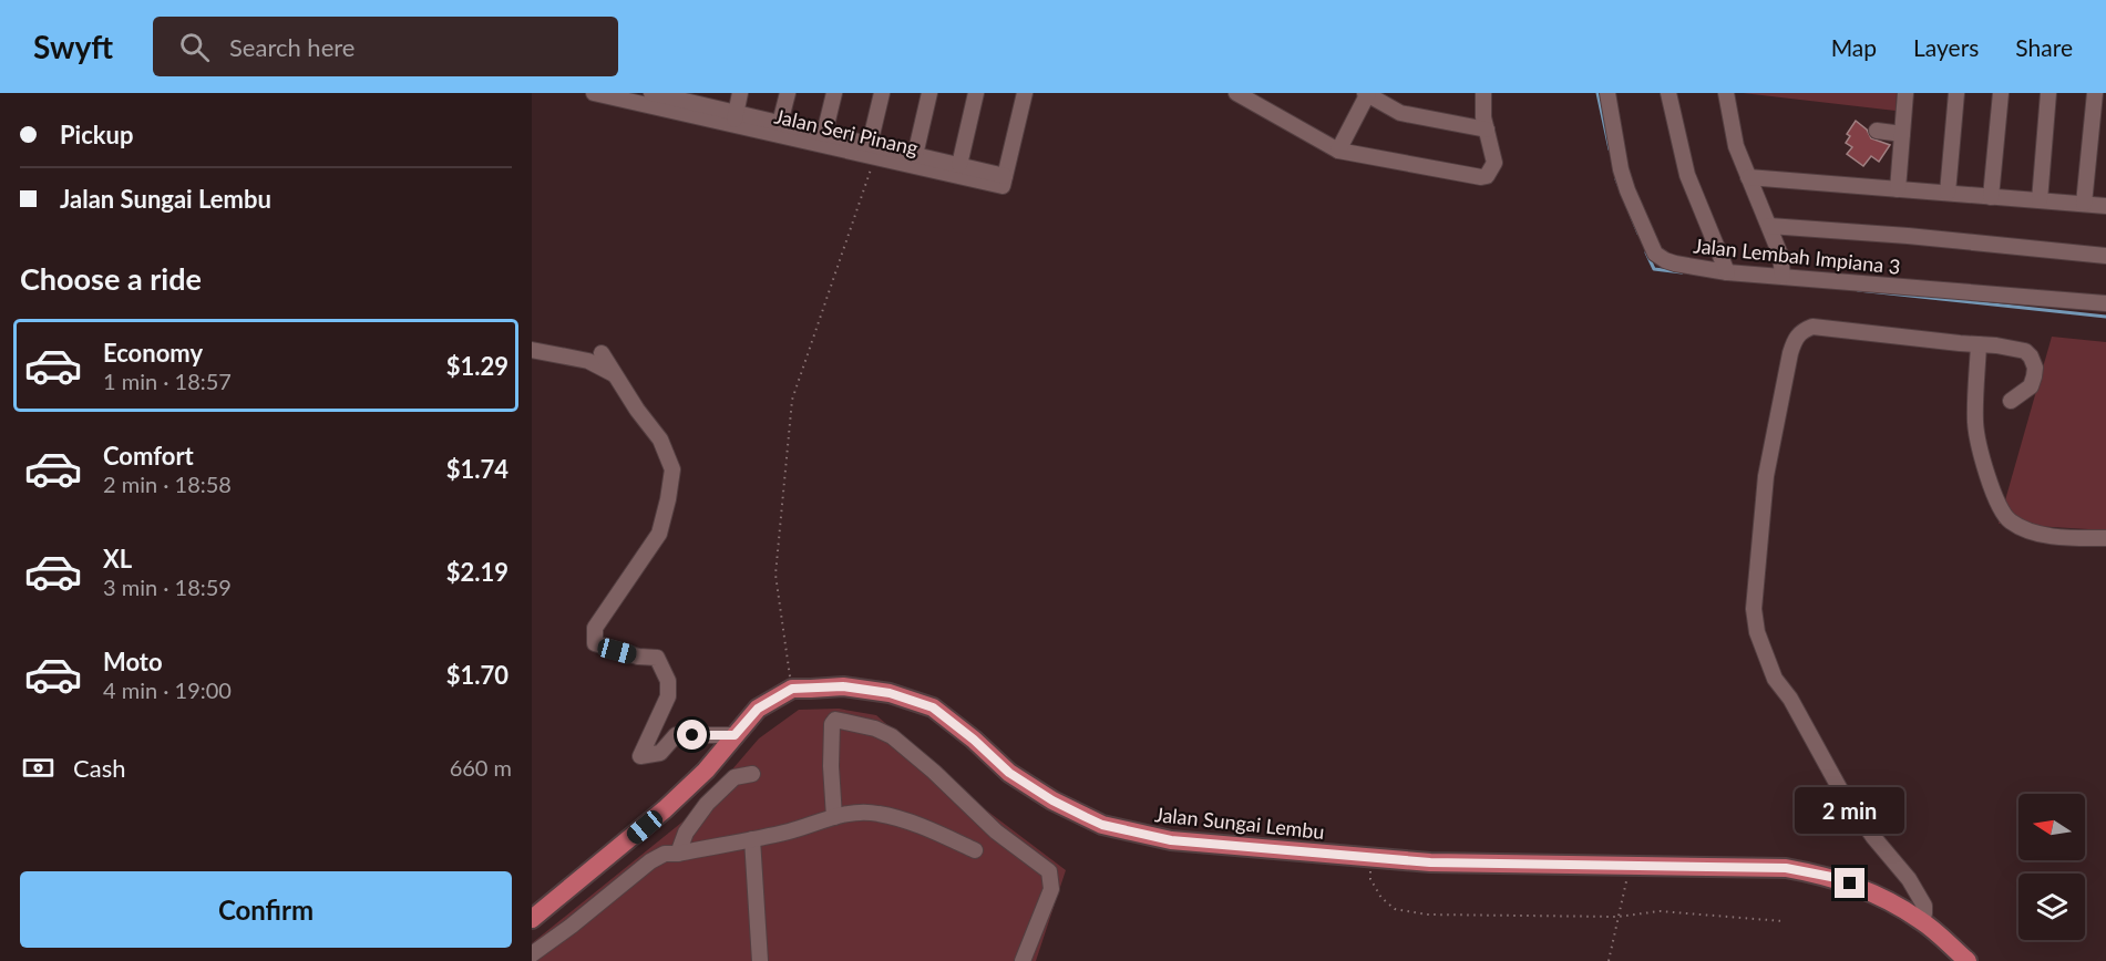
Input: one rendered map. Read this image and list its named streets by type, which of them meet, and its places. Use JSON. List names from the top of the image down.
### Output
{
  "streets": {
    "main road": ["Jalan Sungai Lembu"],
    "street": ["Jalan Seri Pinang", "Jalan Lembah Impiana 3"]
  },
  "north": "left",
  "page": {
    "header": "Swyft",
    "search": "Search here",
    "nav": ["Map", "Layers", "Share"],
    "banner": ["Pickup", "Jalan Sungai Lembu"],
    "heading": "Choose a ride",
    "list": [
      {
        "name": "Economy",
        "note": "1 min · 18:57",
        "value": "$1.29"
      },
      {
        "name": "Comfort",
        "note": "2 min · 18:58",
        "value": "$1.74"
      },
      {
        "name": "XL",
        "note": "3 min · 18:59",
        "value": "$2.19"
      },
      {
        "name": "Moto",
        "note": "4 min · 19:00",
        "value": "$1.70"
      }
    ],
    "pay": ["Cash", "660 m"],
    "bubble": "2 min",
    "buttons": "Confirm"
  }
}
